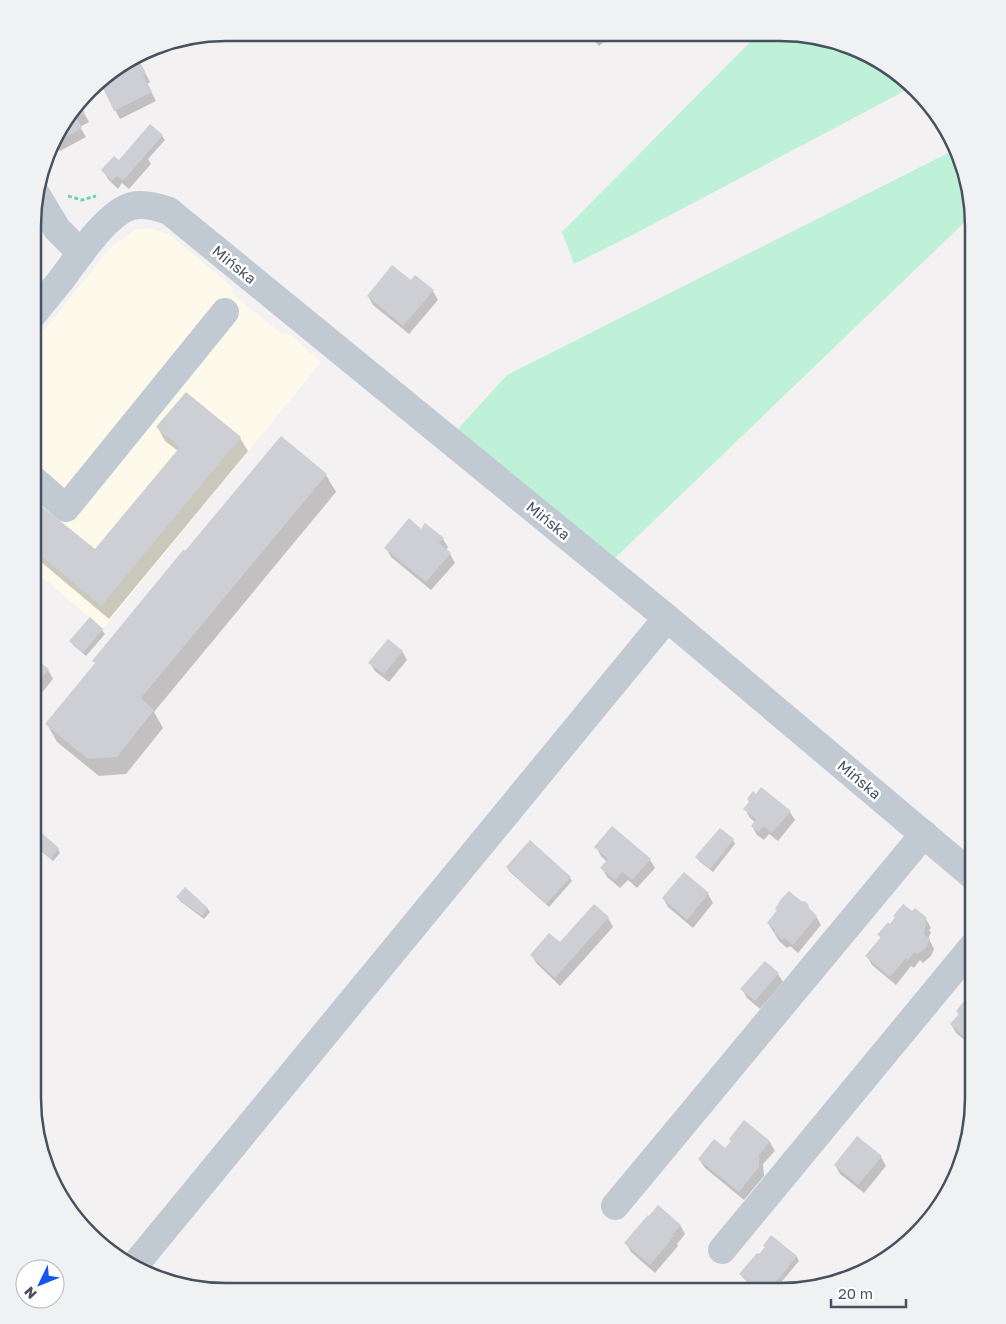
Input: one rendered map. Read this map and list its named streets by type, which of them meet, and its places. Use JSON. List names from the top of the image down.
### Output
{
  "streets": {
    "street": ["Mińska"]
  },
  "scale_bar": "20 m",
  "north": "bottom left"
}
